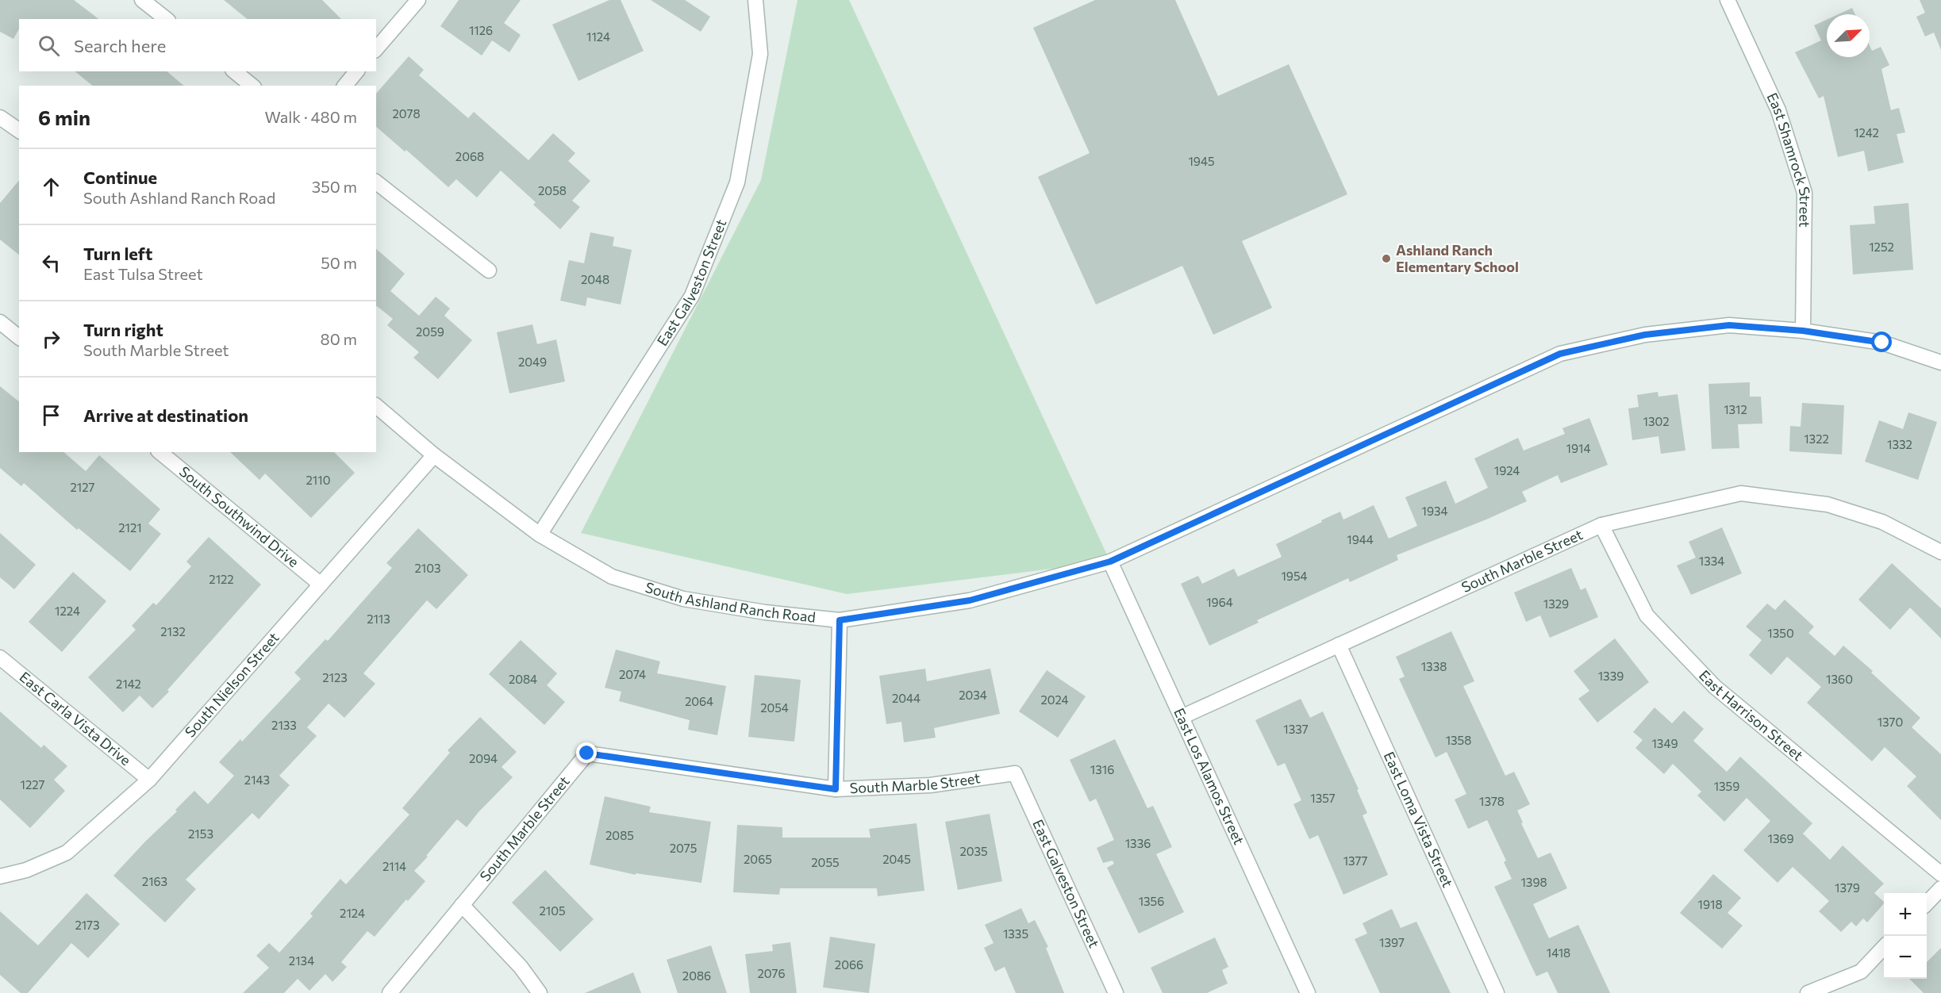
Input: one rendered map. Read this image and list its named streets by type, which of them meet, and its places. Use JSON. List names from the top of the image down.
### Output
{
  "streets": {
    "street": [
      "East Shamrock Street",
      "East Galveston Street",
      "South Southwind Drive",
      "South Marble Street",
      "South Ashland Ranch Road",
      "South Nielson Street",
      "East Harrison Street",
      "East Carla Vista Drive",
      "East Los Alamos Street",
      "East Loma Vista Street"
    ]
  },
  "crossings": [
    ["East Shamrock Street", "South Ashland Ranch Road"],
    ["East Galveston Street", "South Marble Street"],
    ["East Galveston Street", "South Ashland Ranch Road"],
    ["South Southwind Drive", "South Nielson Street"],
    ["South Marble Street", "East Harrison Street"],
    ["South Marble Street", "East Los Alamos Street"],
    ["South Marble Street", "East Loma Vista Street"],
    ["South Ashland Ranch Road", "South Nielson Street"],
    ["South Ashland Ranch Road", "East Los Alamos Street"],
    ["South Nielson Street", "East Carla Vista Drive"]
  ],
  "places": ["Ashland Ranch Elementary School"],
  "house_numbers": [
    "1126",
    "1124",
    "2078",
    "1242",
    "2068",
    "1945",
    "2058",
    "1252",
    "2048",
    "2059",
    "2049",
    "1312",
    "1302",
    "1322",
    "1332",
    "1914",
    "1924",
    "2110",
    "2127",
    "1934",
    "2121",
    "1944",
    "1334",
    "2103",
    "1954",
    "2122",
    "1964",
    "1329",
    "1224",
    "2113",
    "2132",
    "1350",
    "1338",
    "2074",
    "1339",
    "2123",
    "2084",
    "1360",
    "2142",
    "2034",
    "2044",
    "2024",
    "2064",
    "2054",
    "1370",
    "2133",
    "1337",
    "1358",
    "1349",
    "2094",
    "1316",
    "2143",
    "1227",
    "1359",
    "1357",
    "1378",
    "2153",
    "2085",
    "1369",
    "1336",
    "2075",
    "2035",
    "2065",
    "2045",
    "1377",
    "2055",
    "2114",
    "2163",
    "1398",
    "1379",
    "1356",
    "1918",
    "2105",
    "2124",
    "2173",
    "1335",
    "1397",
    "1418",
    "2134",
    "2066",
    "2076",
    "2086"
  ],
  "north": "top right",
  "page": {
    "search": "Search here",
    "heading": ["6 min", "Walk · 480 m"],
    "list": [
      ["Continue", "South Ashland Ranch Road", "350 m"],
      ["Turn left", "East Tulsa Street", "50 m"],
      ["Turn right", "South Marble Street", "80 m"],
      "Arrive at destination"
    ],
    "map_buttons": ["+", "−"]
  }
}
